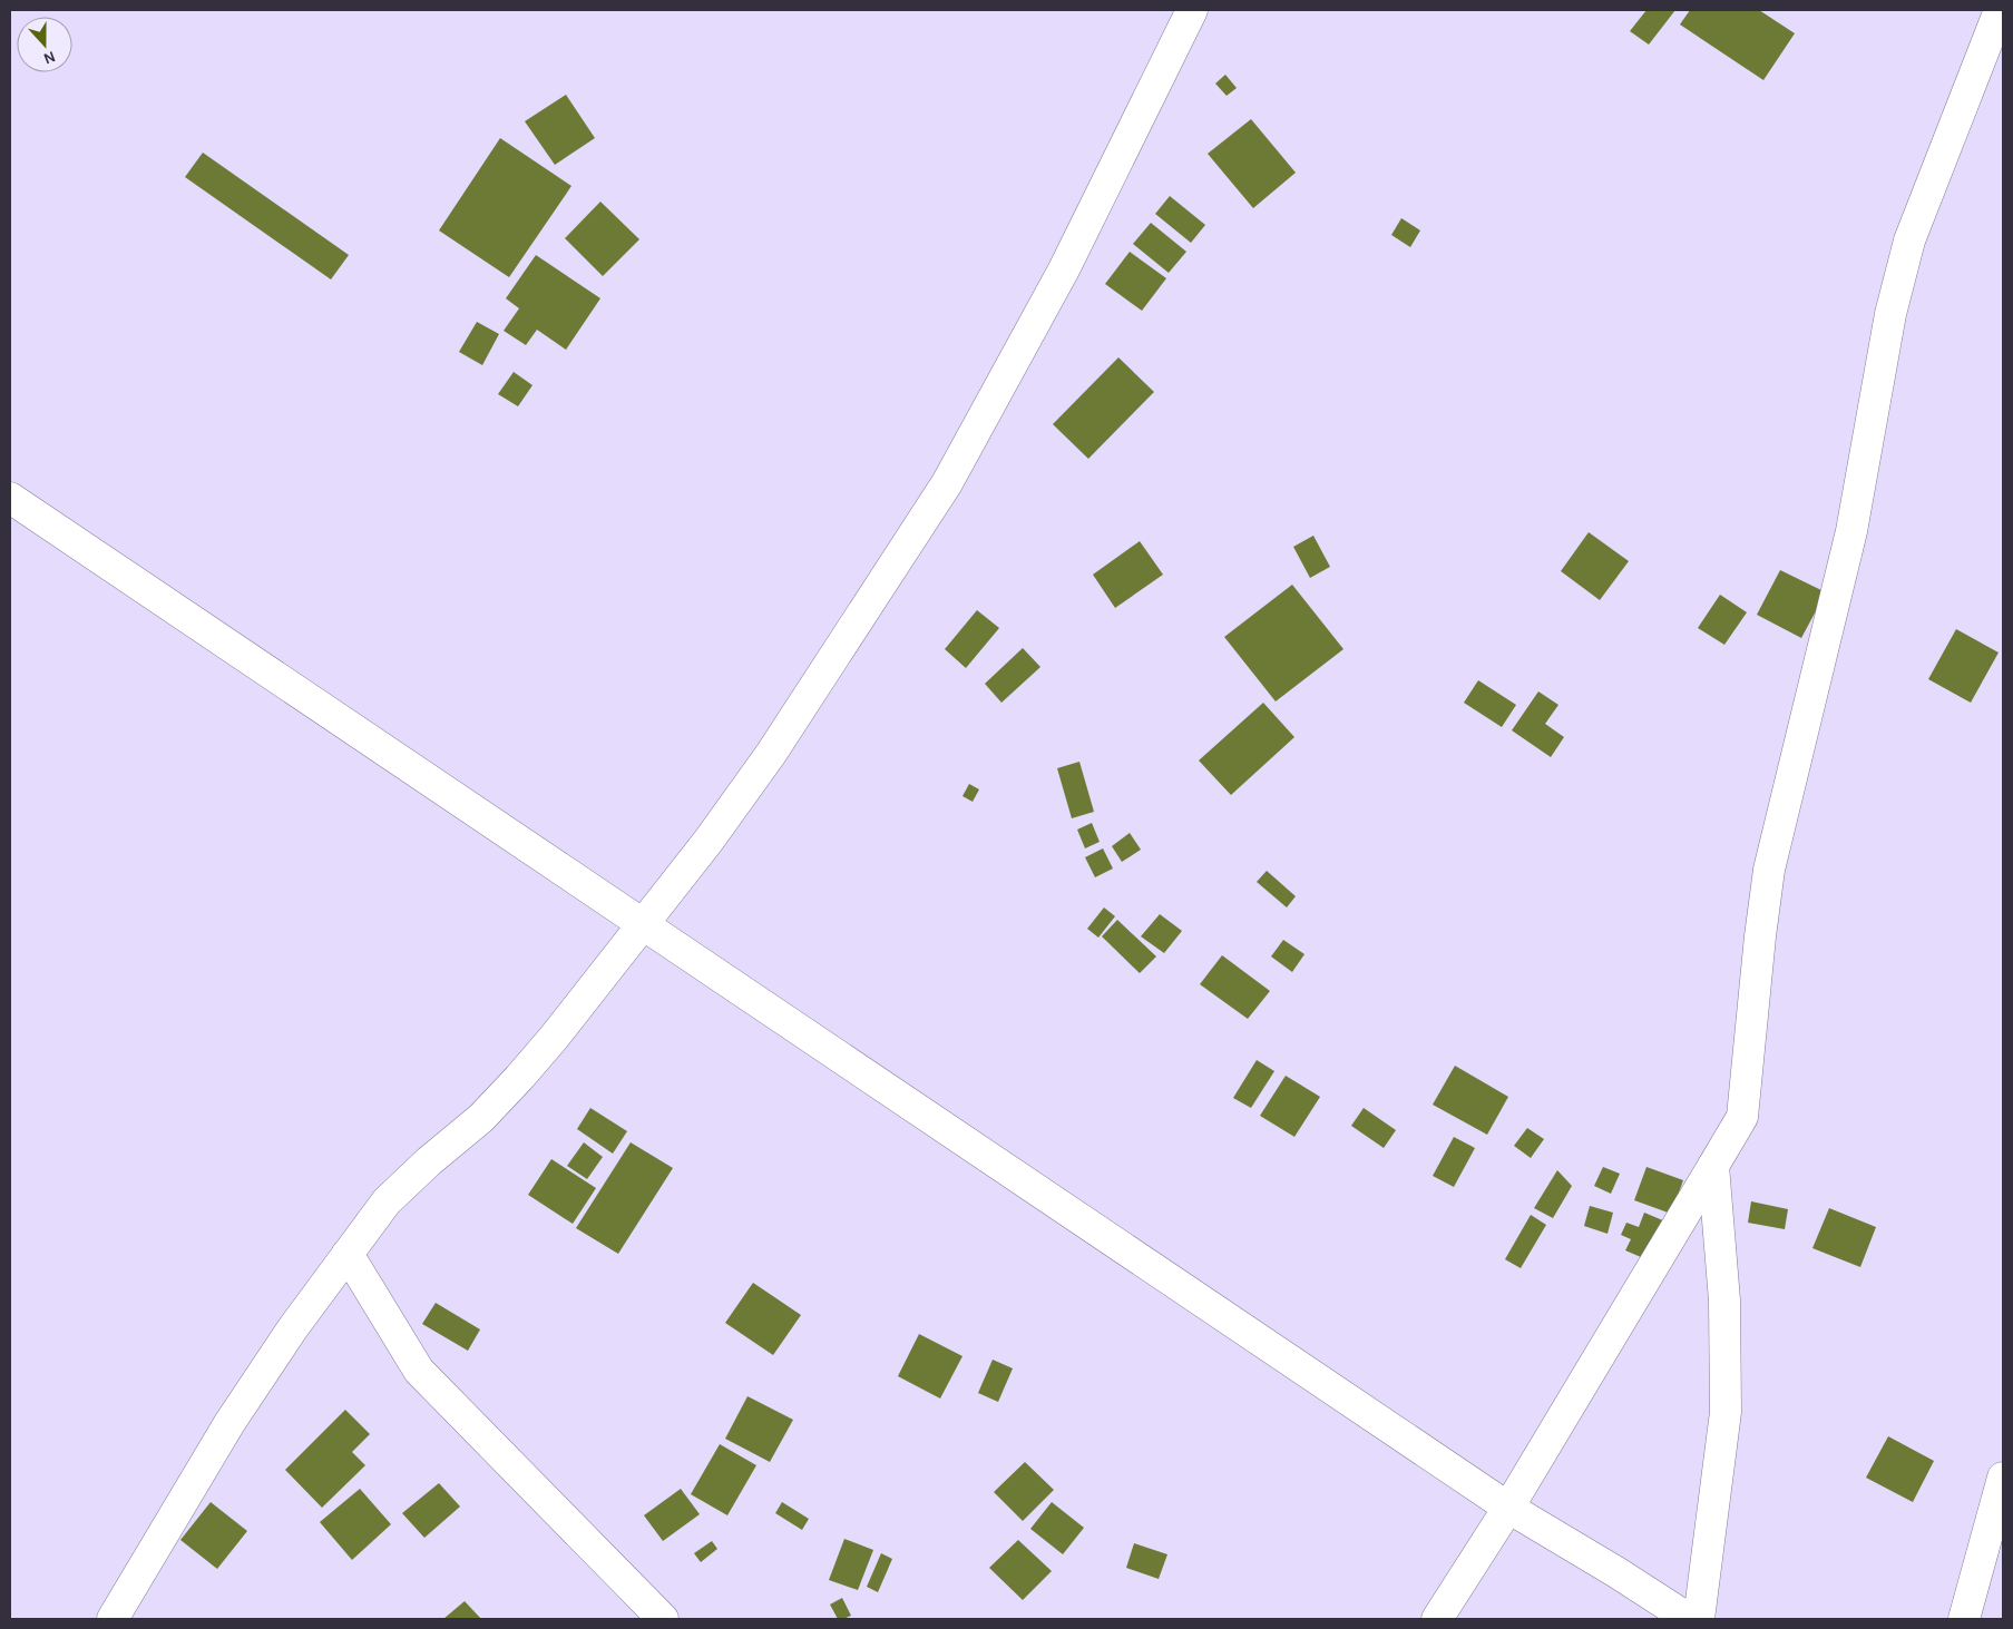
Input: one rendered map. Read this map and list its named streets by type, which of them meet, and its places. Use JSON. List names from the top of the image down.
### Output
{
  "north": "bottom"
}
